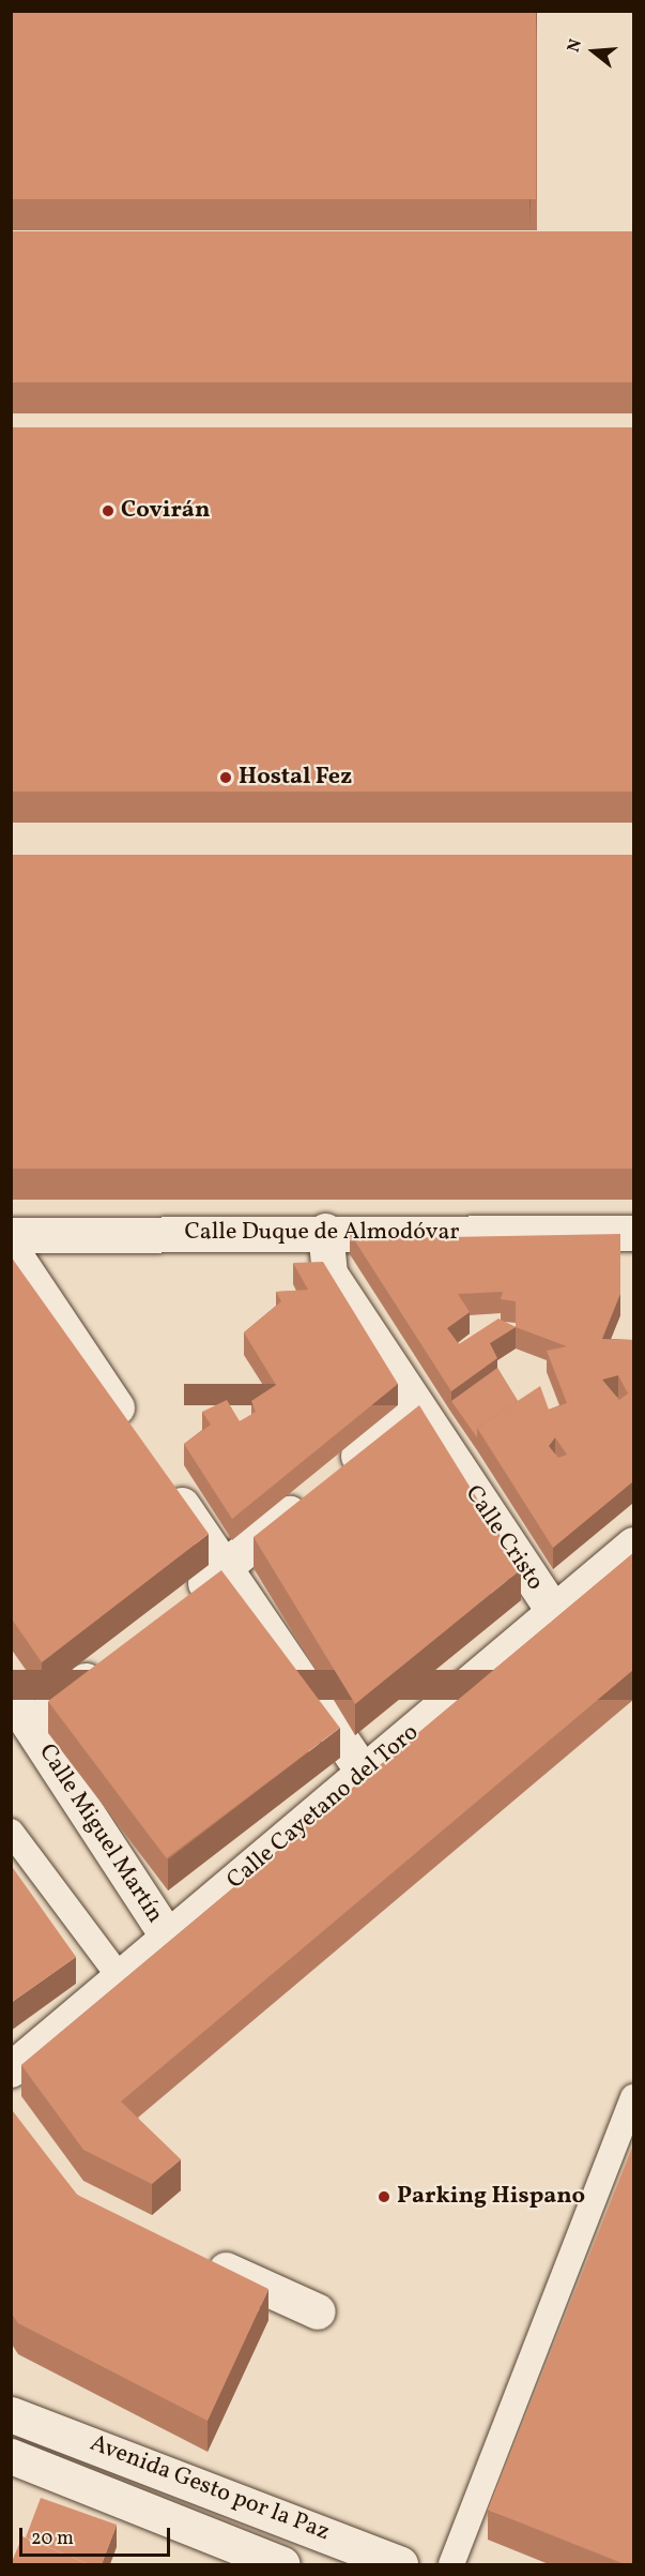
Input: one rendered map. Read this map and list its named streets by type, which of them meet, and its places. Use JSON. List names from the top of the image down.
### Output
{
  "streets": {
    "street": [
      "Calle Duque de Almodóvar",
      "Calle Cristo",
      "Calle Cayetano del Toro",
      "Calle Miguel Martín",
      "Avenida Gesto por la Paz"
    ]
  },
  "crossings": [
    ["Calle Duque de Almodóvar", "Calle Cristo"],
    ["Calle Cristo", "Calle Cayetano del Toro"],
    ["Calle Cayetano del Toro", "Calle Miguel Martín"]
  ],
  "places": ["Covirán", "Hostal Fez", "Parking Hispano"],
  "scale_bar": "20 m",
  "north": "left"
}
